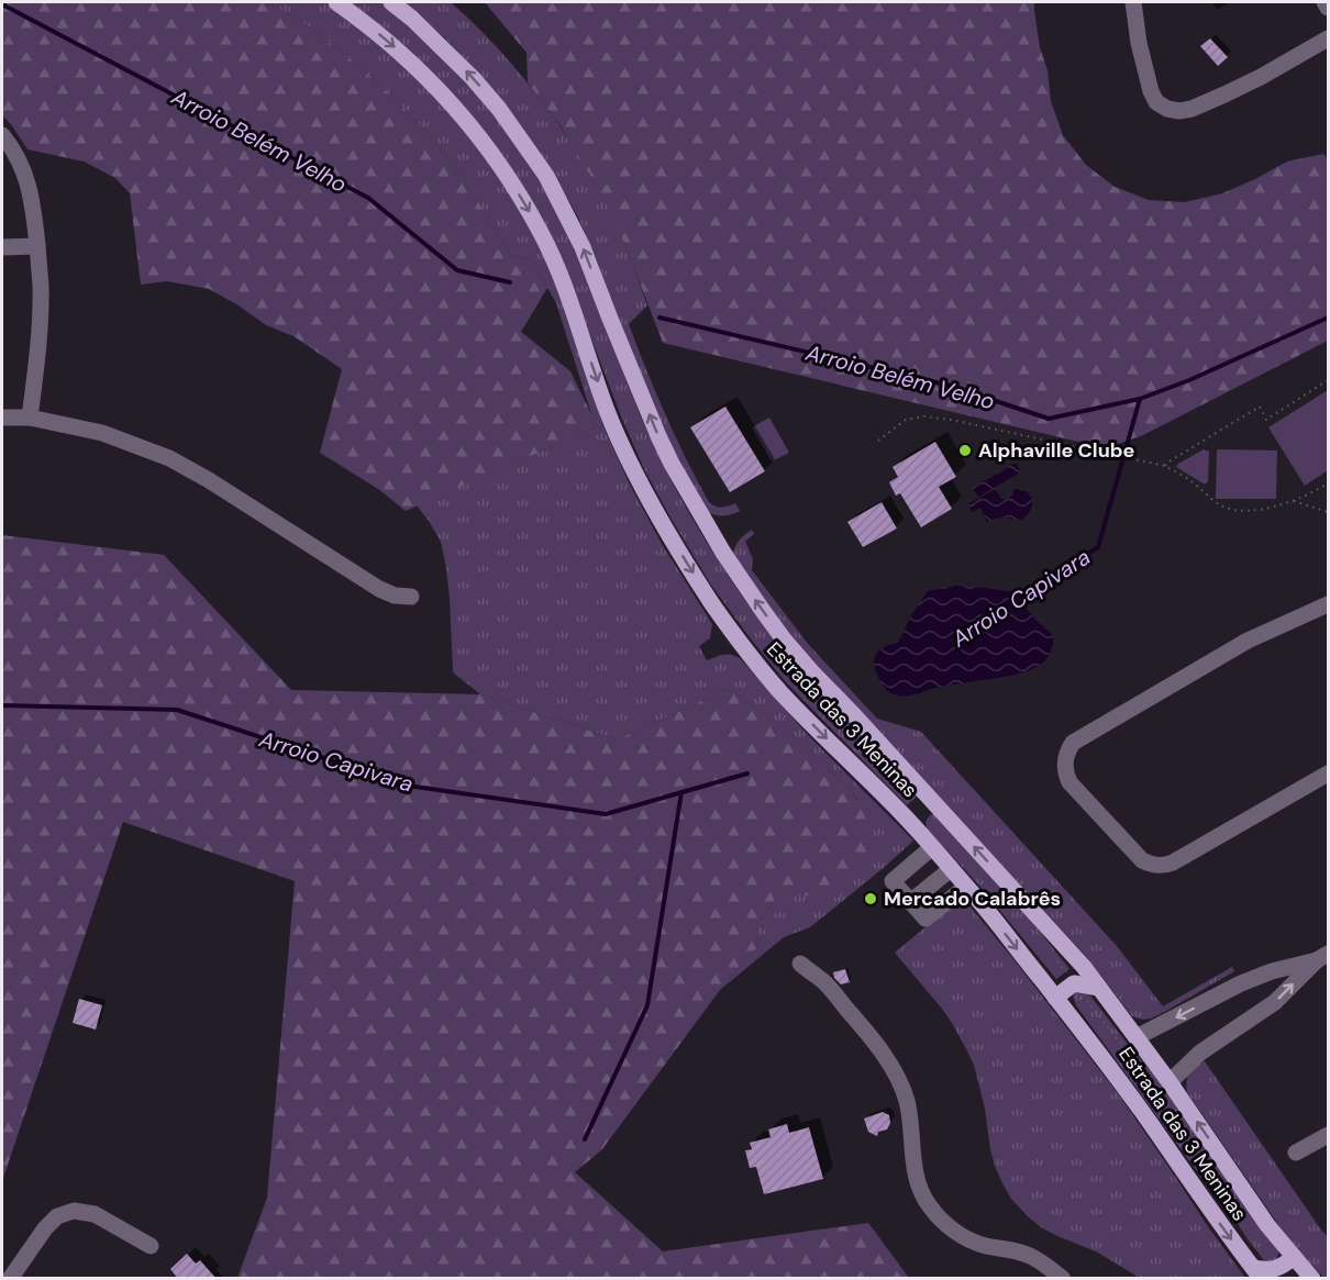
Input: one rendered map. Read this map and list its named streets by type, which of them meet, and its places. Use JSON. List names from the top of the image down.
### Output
{
  "streets": {
    "main road": ["Estrada das 3 Meninas"]
  },
  "water": ["Arroio Belém Velho", "Arroio Capivara"],
  "places": ["Alphaville Clube", "Mercado Calabrês"]
}
